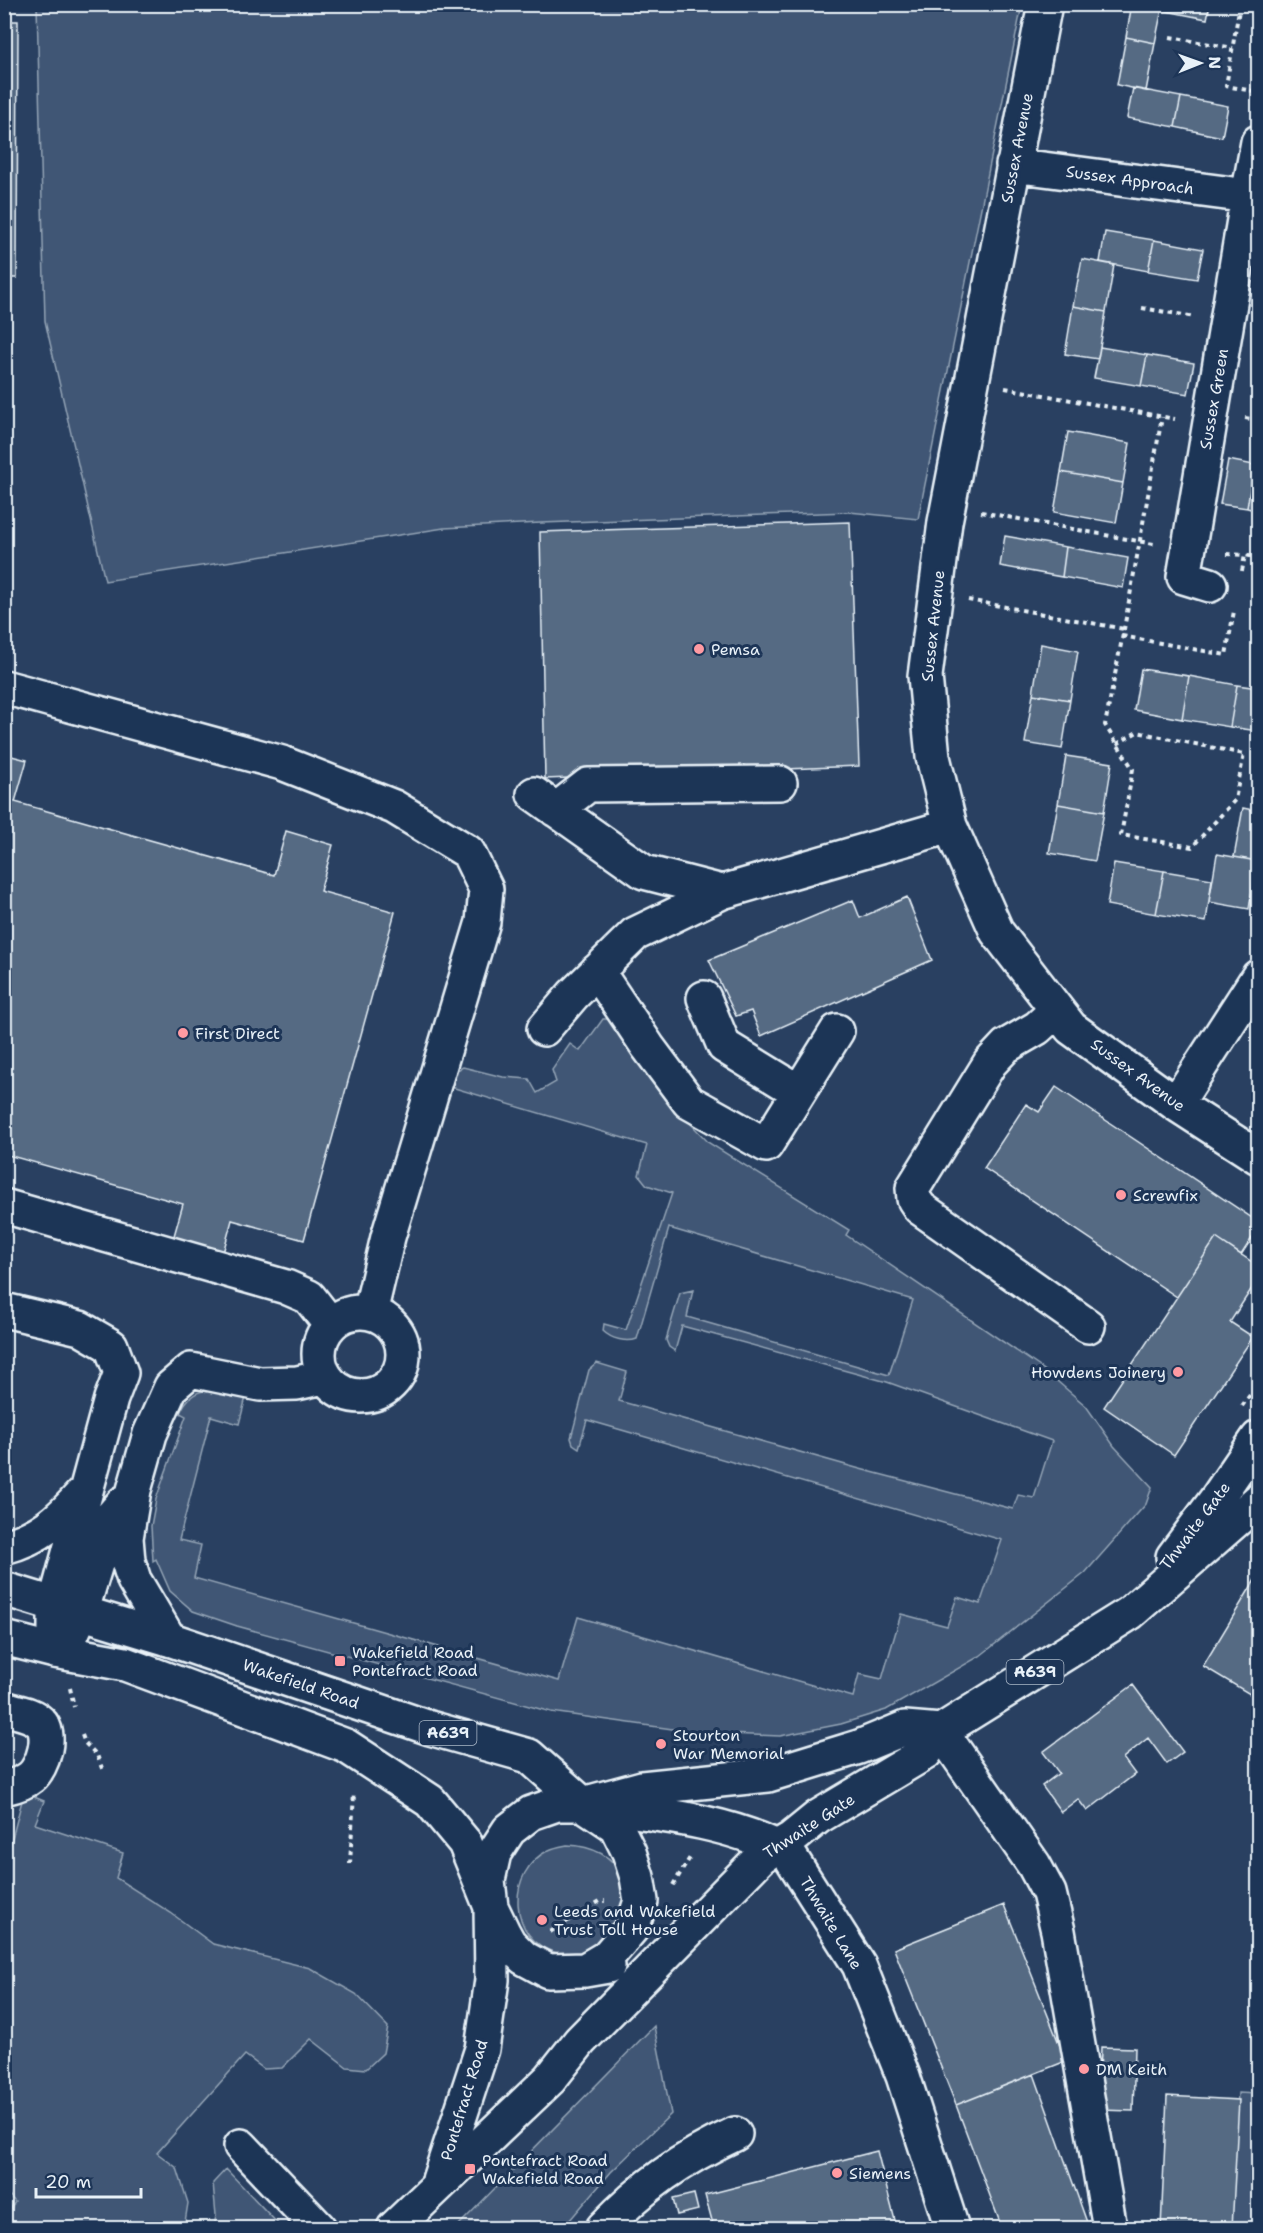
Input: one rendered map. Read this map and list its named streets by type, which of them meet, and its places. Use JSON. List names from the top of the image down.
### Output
{
  "streets": {
    "main road": [
      "Sussex Avenue",
      "Sussex Approach",
      "Sussex Green",
      "Thwaite Gate",
      "A639",
      "Wakefield Road",
      "Thwaite Lane",
      "Pontefract Road"
    ]
  },
  "crossings": [
    ["Sussex Avenue", "Sussex Approach"],
    ["Sussex Approach", "Sussex Green"],
    ["Thwaite Gate", "Wakefield Road"],
    ["Thwaite Gate", "Thwaite Lane"],
    ["Thwaite Gate", "Pontefract Road"],
    ["Wakefield Road", "Thwaite Lane"],
    ["Wakefield Road", "Pontefract Road"],
    ["Thwaite Lane", "Pontefract Road"]
  ],
  "places": {
    "other": [
      "Pemsa",
      "First Direct",
      "Screwfix",
      "Howdens Joinery",
      "Stourton War Memorial",
      "Leeds and Wakefield Trust Toll House",
      "DM Keith",
      "Siemens"
    ],
    "transit": ["Wakefield Road Pontefract Road", "Pontefract Road Wakefield Road"]
  },
  "scale_bar": "20 m",
  "north": "right"
}
